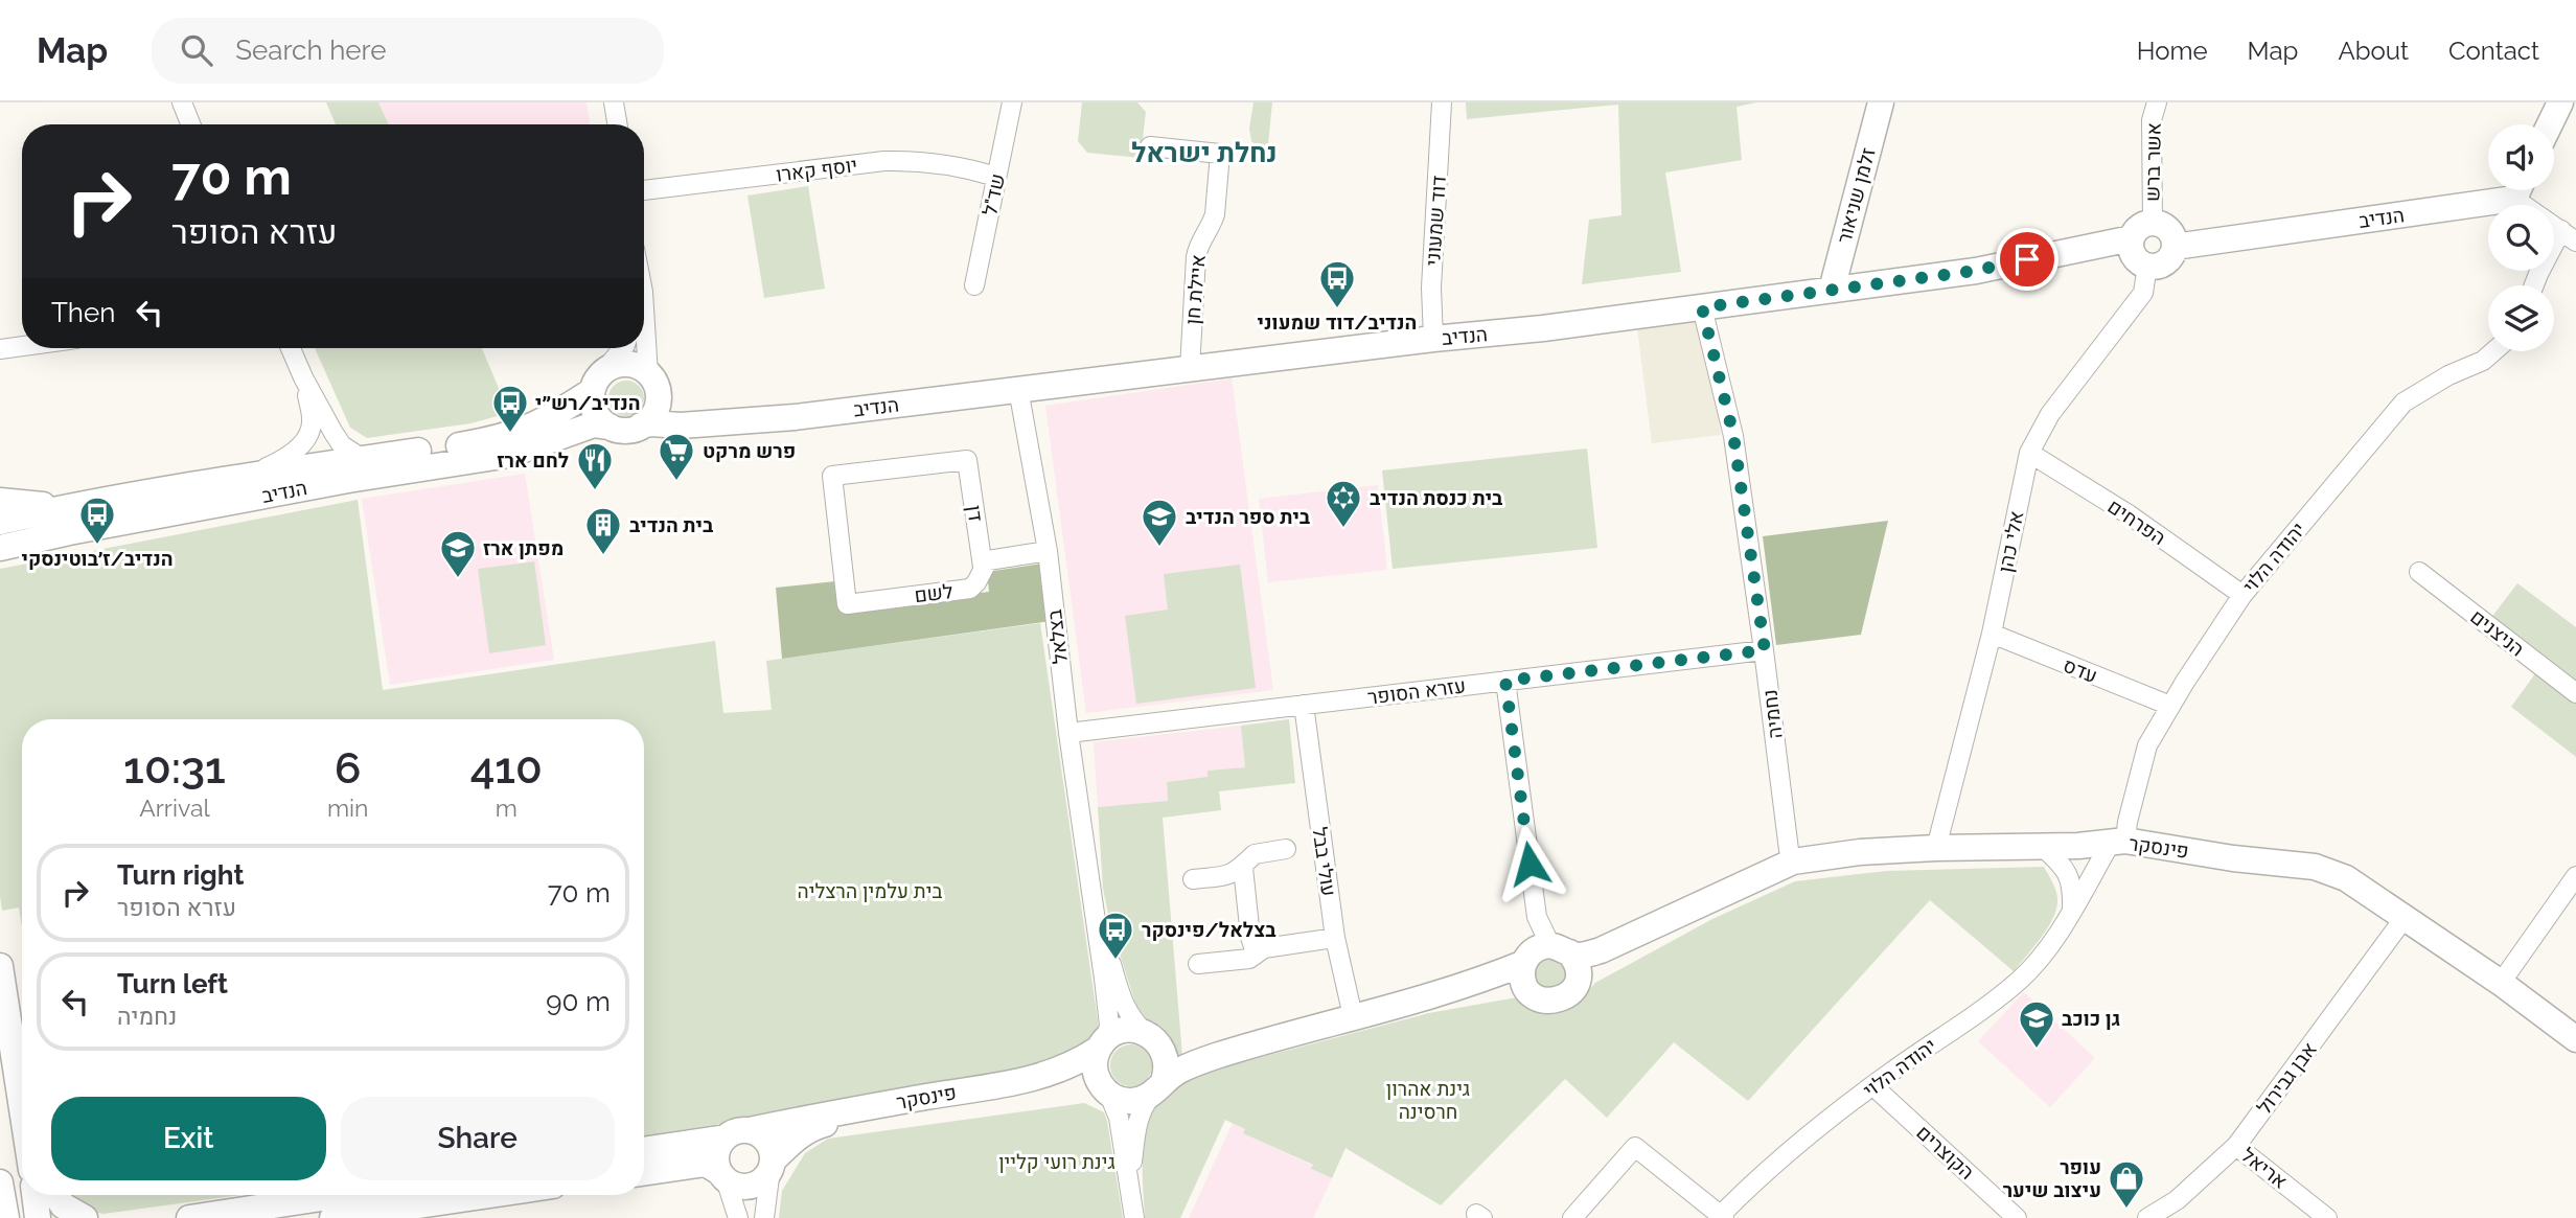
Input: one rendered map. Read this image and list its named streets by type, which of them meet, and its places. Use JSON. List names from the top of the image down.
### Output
{
  "streets": {
    "street": [
      "אשר ברש",
      "יוסף קארו",
      "שד\"ל",
      "זלמן שניאור",
      "הנדיב",
      "דוד שמעוני",
      "איילת חן",
      "דן",
      "הפרחים",
      "אלי כהן",
      "יהודה הלוי",
      "לשם",
      "הניצנים",
      "בצלאל",
      "עדס",
      "עזרא הסופר",
      "נחמיה",
      "פינסקר",
      "עולי בבל",
      "אבן גבירול",
      "הקוצרים",
      "אריאל"
    ]
  },
  "crossings": [
    ["אשר ברש", "הנדיב"],
    ["אשר ברש", "אלי כהן"],
    ["יוסף קארו", "שד\"ל"],
    ["זלמן שניאור", "הנדיב"],
    ["הנדיב", "דוד שמעוני"],
    ["הנדיב", "איילת חן"],
    ["הנדיב", "אלי כהן"],
    ["הנדיב", "בצלאל"],
    ["הנדיב", "נחמיה"],
    ["דן", "לשם"],
    ["הפרחים", "אלי כהן"],
    ["הפרחים", "יהודה הלוי"],
    ["אלי כהן", "עדס"],
    ["אלי כהן", "פינסקר"],
    ["יהודה הלוי", "עדס"],
    ["יהודה הלוי", "פינסקר"],
    ["יהודה הלוי", "הקוצרים"],
    ["לשם", "בצלאל"],
    ["בצלאל", "עזרא הסופר"],
    ["בצלאל", "פינסקר"],
    ["עזרא הסופר", "נחמיה"],
    ["עזרא הסופר", "עולי בבל"],
    ["נחמיה", "פינסקר"],
    ["פינסקר", "אבן גבירול"],
    ["אבן גבירול", "אריאל"]
  ],
  "districts": ["נחלת ישראל"],
  "parks": ["בית עלמין הרצליה", "גינת אהרון חרסינה", "גינת רועי קליין"],
  "places": {
    "bus stop": [
      "הנדיב/דוד שמעוני",
      "הנדיב/רש״י",
      "הנדיב/ז׳בוטינסקי",
      "בצלאל/פינסקר"
    ],
    "supermarket": ["פרש מרקט"],
    "restaurant": ["לחם ארז"],
    "synagogue": ["בית כנסת הנדיב"],
    "school or university": ["בית ספר הנדיב", "מפתן ארז", "גן כוכב"],
    "building": ["בית הנדיב"],
    "shop": ["עופר עיצוב שיער"]
  },
  "page": {
    "header": "Map",
    "search": "Search here",
    "nav": [
      "Home",
      "Map",
      "About",
      "Contact"
    ],
    "turn": ["70 m", "עזרא הסופר"],
    "then": "Then",
    "eta": [
      "10:31",
      "Arrival",
      "6",
      "min",
      "410",
      "m"
    ],
    "list": [
      {
        "name": "Turn right",
        "note": "עזרא הסופר",
        "value": "70 m"
      },
      {
        "name": "Turn left",
        "note": "נחמיה",
        "value": "90 m"
      }
    ],
    "buttons": ["Exit", "Share"]
  }
}
